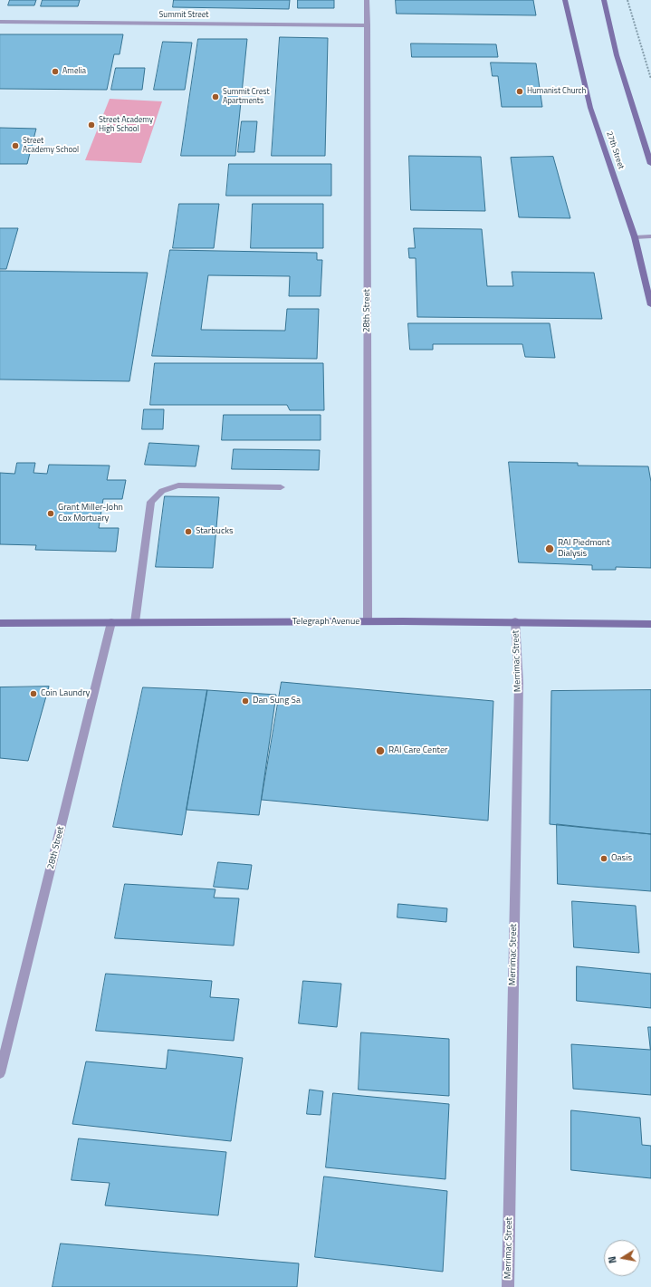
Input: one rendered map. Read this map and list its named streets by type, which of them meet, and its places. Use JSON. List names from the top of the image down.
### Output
{
  "streets": {
    "street": [
      "Summit Street",
      "27th Street",
      "28th Street",
      "Telegraph Avenue",
      "Merrimac Street"
    ]
  },
  "crossings": [
    ["Summit Street", "28th Street"],
    ["28th Street", "Telegraph Avenue"],
    ["Telegraph Avenue", "Merrimac Street"]
  ],
  "places": [
    "Amelia",
    "Humanist Church",
    "Summit Crest Apartments",
    "Street Academy High School",
    "Street Academy School",
    "Grant Miller-John Cox Mortuary",
    "Starbucks",
    "RAI Piedmont Dialysis",
    "Coin Laundry",
    "Dan Sung Sa",
    "RAI Care Center",
    "Oasis"
  ],
  "north": "left"
}
